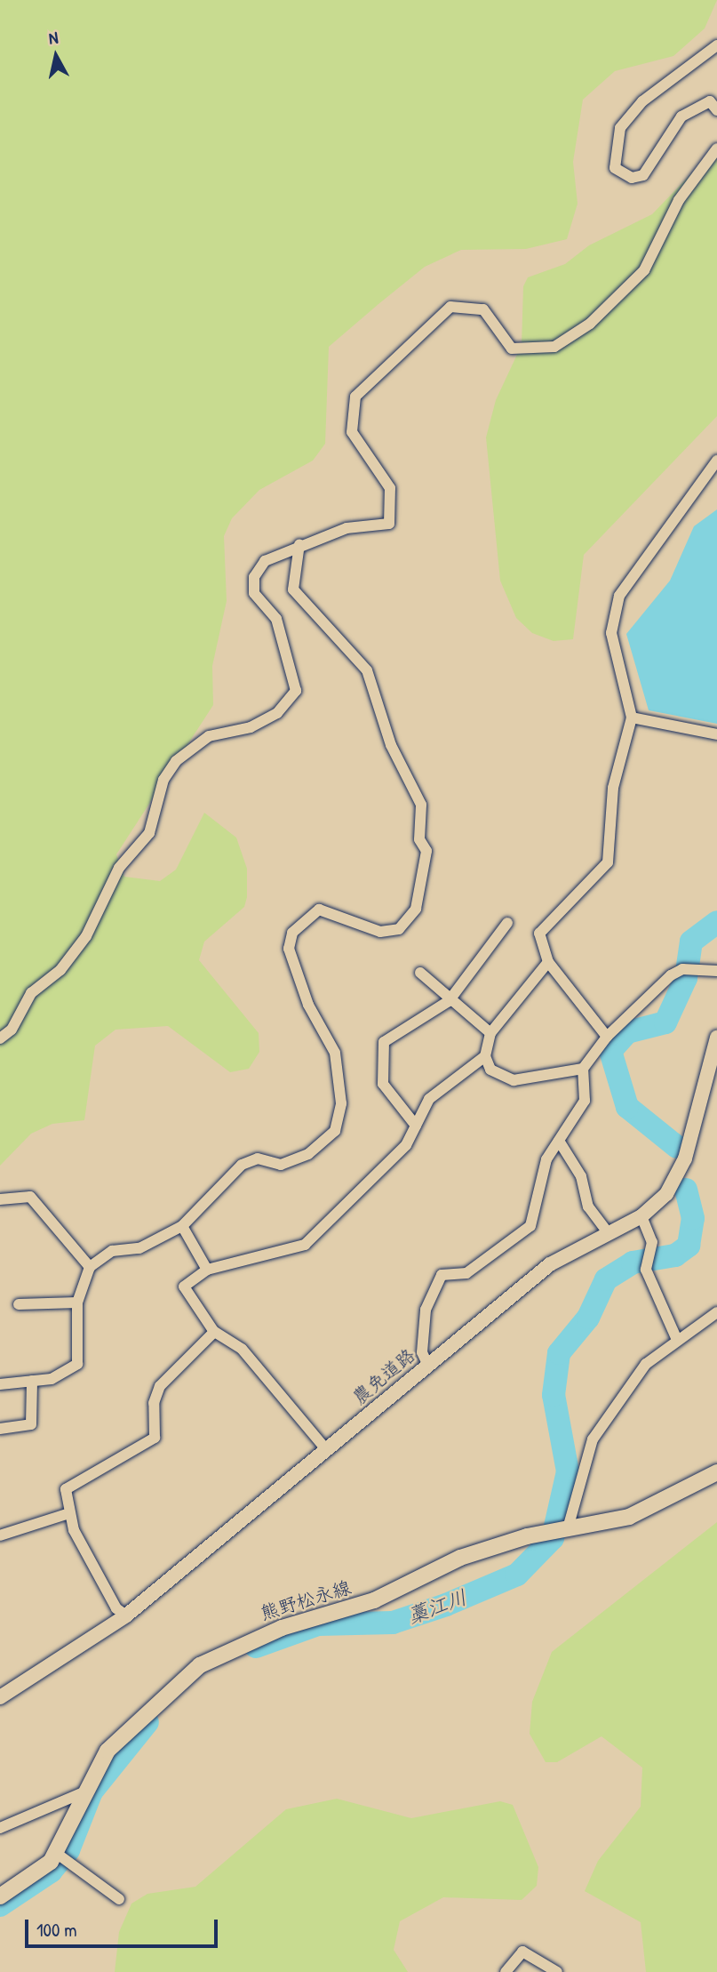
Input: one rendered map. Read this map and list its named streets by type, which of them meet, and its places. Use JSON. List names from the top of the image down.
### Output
{
  "streets": {
    "main road": ["熊野松永線"],
    "street": ["農免道路"]
  },
  "water": ["藁江川"],
  "scale_bar": "100 m",
  "north": "top"
}
